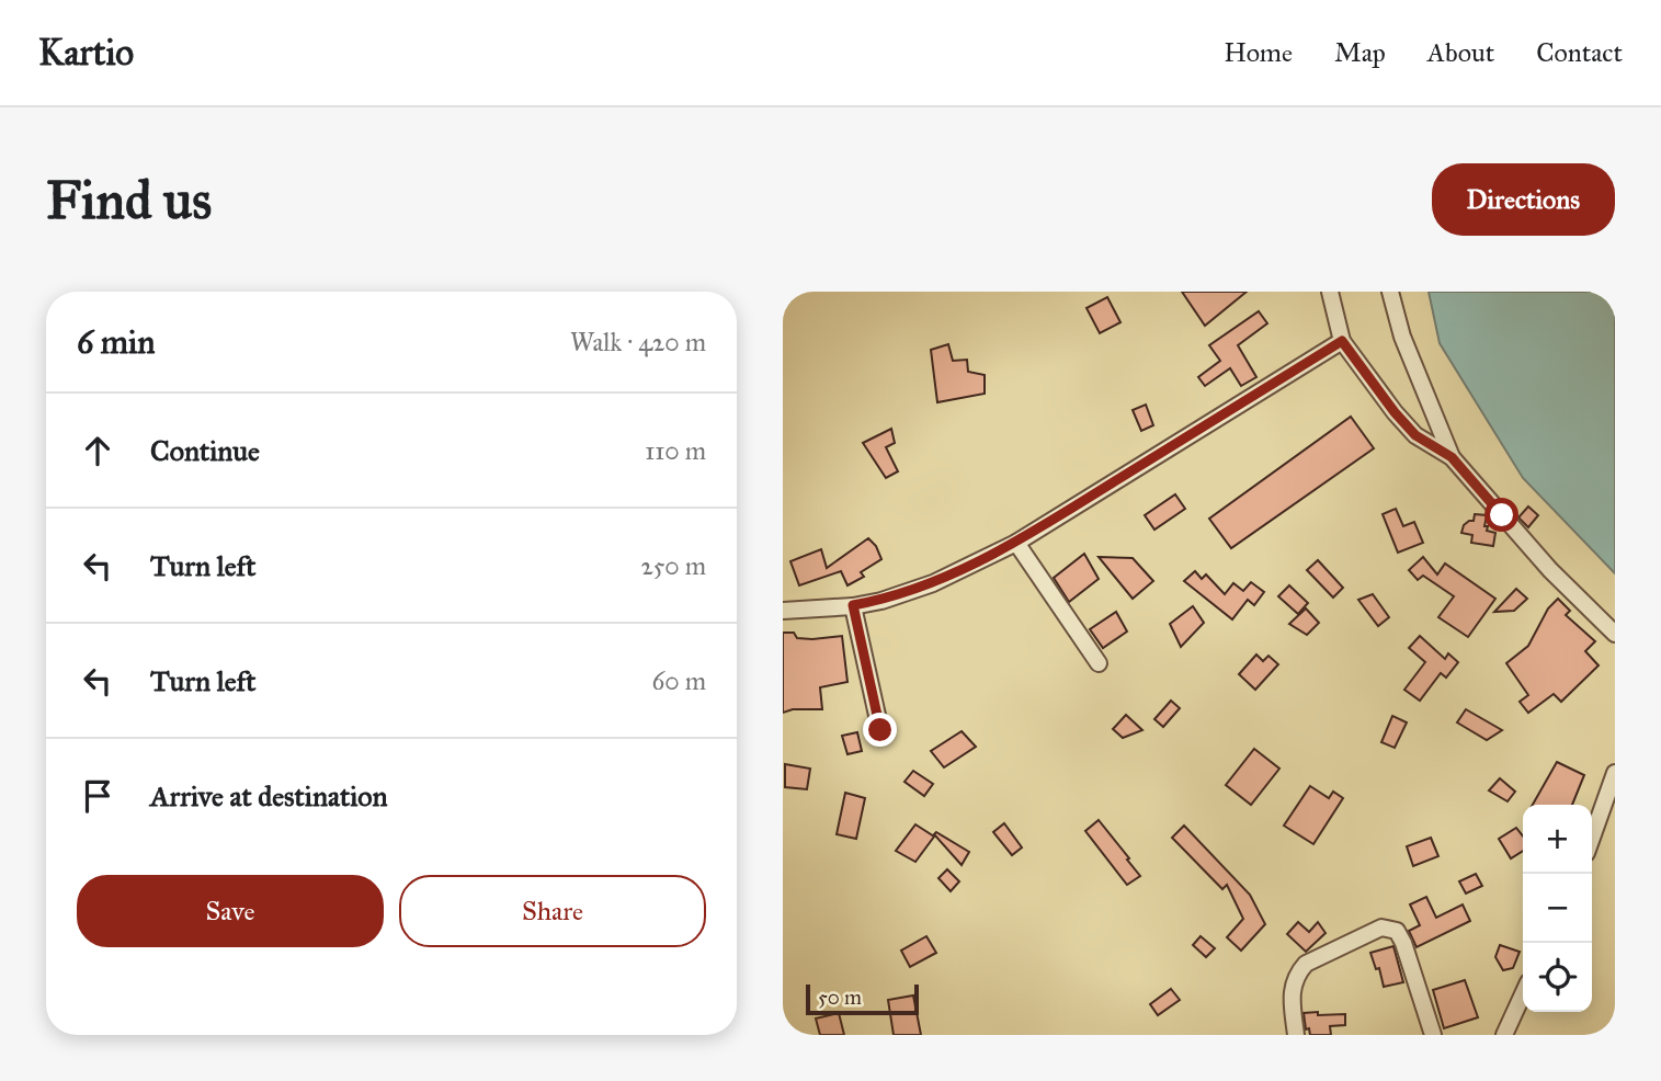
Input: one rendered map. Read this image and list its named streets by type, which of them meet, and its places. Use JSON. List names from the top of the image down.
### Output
{
  "scale_bar": "50 m",
  "page": {
    "header": "Kartio",
    "nav": [
      "Home",
      "Map",
      "About",
      "Contact"
    ],
    "buttons": [
      "Directions",
      ["Save", "Share"]
    ],
    "title": "Find us",
    "heading": ["6 min", "Walk · 420 m"],
    "list": [
      ["Continue", "110 m"],
      ["Turn left", "250 m"],
      ["Turn left", "60 m"],
      "Arrive at destination"
    ],
    "map_buttons": ["+", "−"],
    "scale": "50 m"
  }
}
